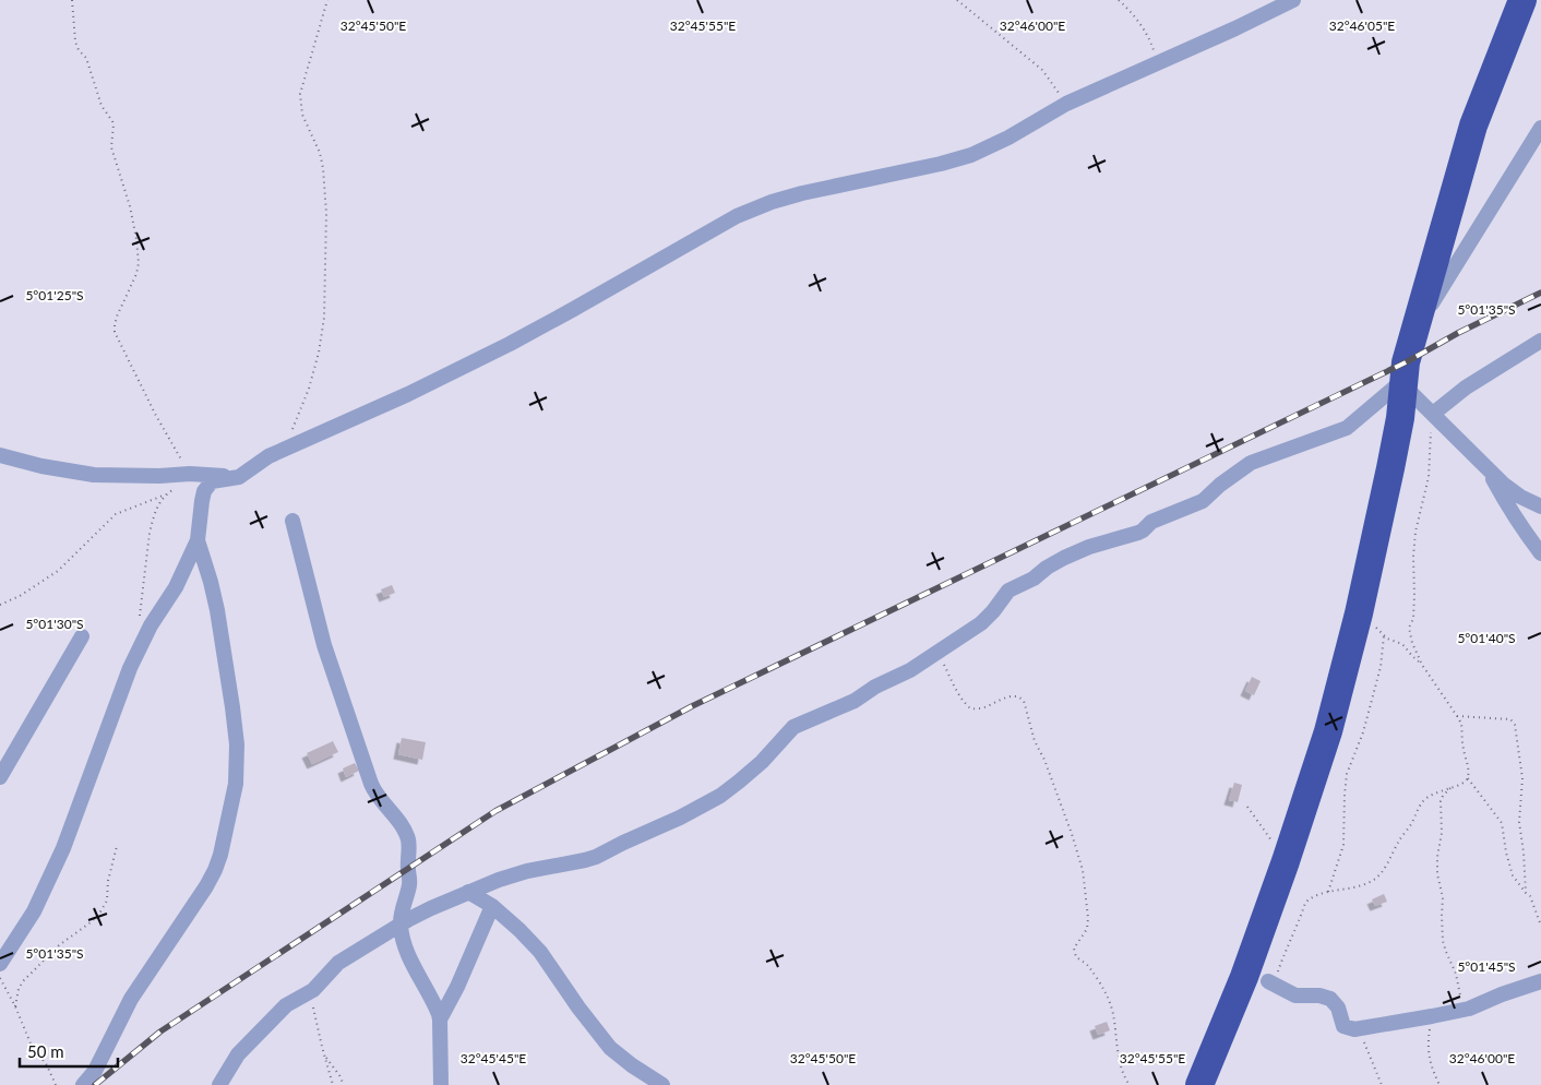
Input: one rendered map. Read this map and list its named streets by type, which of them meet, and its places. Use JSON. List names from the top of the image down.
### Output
{
  "scale_bar": "50 m",
  "coordinates": [
    "32°45'50\"E",
    "32°45'55\"E",
    "32°46'00\"E",
    "32°46'05\"E",
    "5°01'25\"S",
    "5°01'35\"S",
    "5°01'30\"S",
    "5°01'40\"S",
    "5°01'45\"S",
    "32°45'45\"E"
  ]
}
